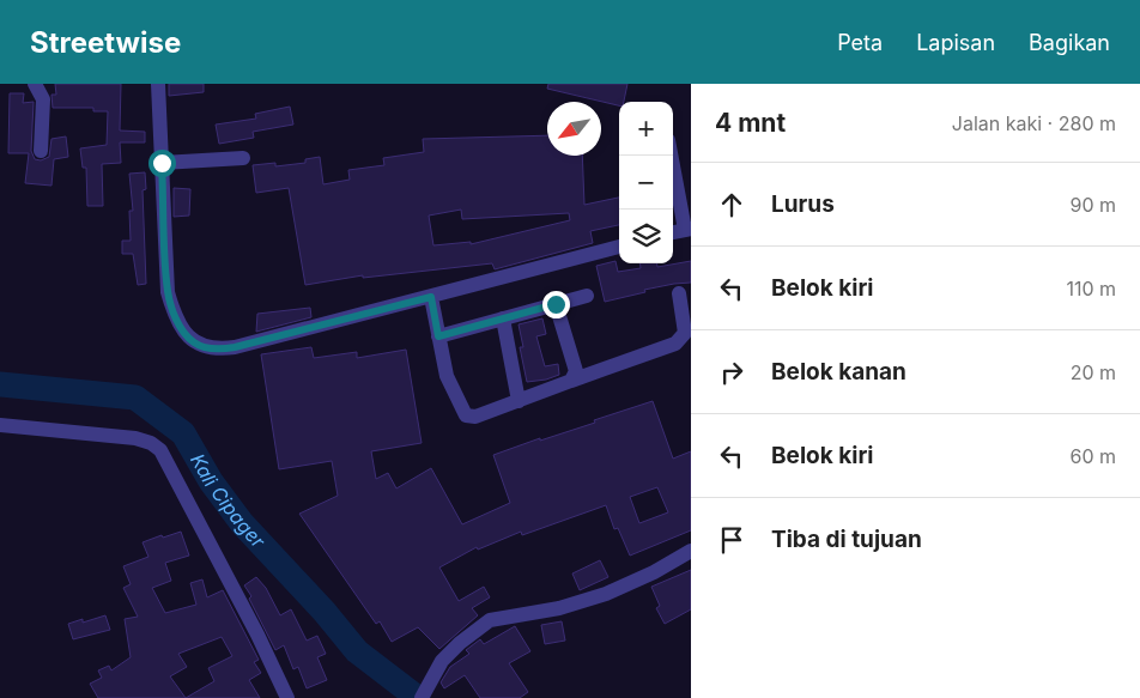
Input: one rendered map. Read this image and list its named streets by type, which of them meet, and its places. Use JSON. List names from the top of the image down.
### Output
{
  "water": ["Kali Cipager"],
  "north": "bottom left",
  "page": {
    "header": "Streetwise",
    "nav": ["Peta", "Lapisan", "Bagikan"],
    "heading": ["4 mnt", "Jalan kaki · 280 m"],
    "map_buttons": ["+", "−"],
    "list": [
      ["Lurus", "90 m"],
      ["Belok kiri", "110 m"],
      ["Belok kanan", "20 m"],
      ["Belok kiri", "60 m"],
      "Tiba di tujuan"
    ]
  }
}
